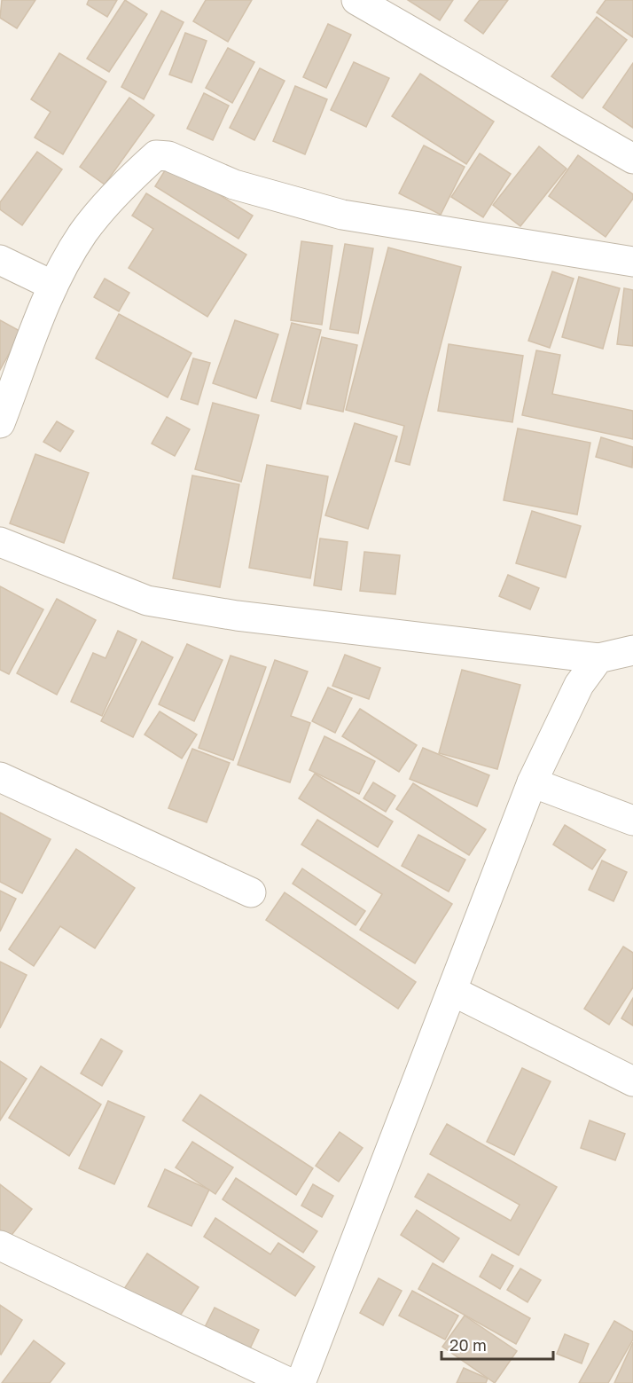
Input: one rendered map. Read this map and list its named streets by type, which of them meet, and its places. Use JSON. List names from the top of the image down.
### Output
{
  "scale_bar": "20 m"
}
